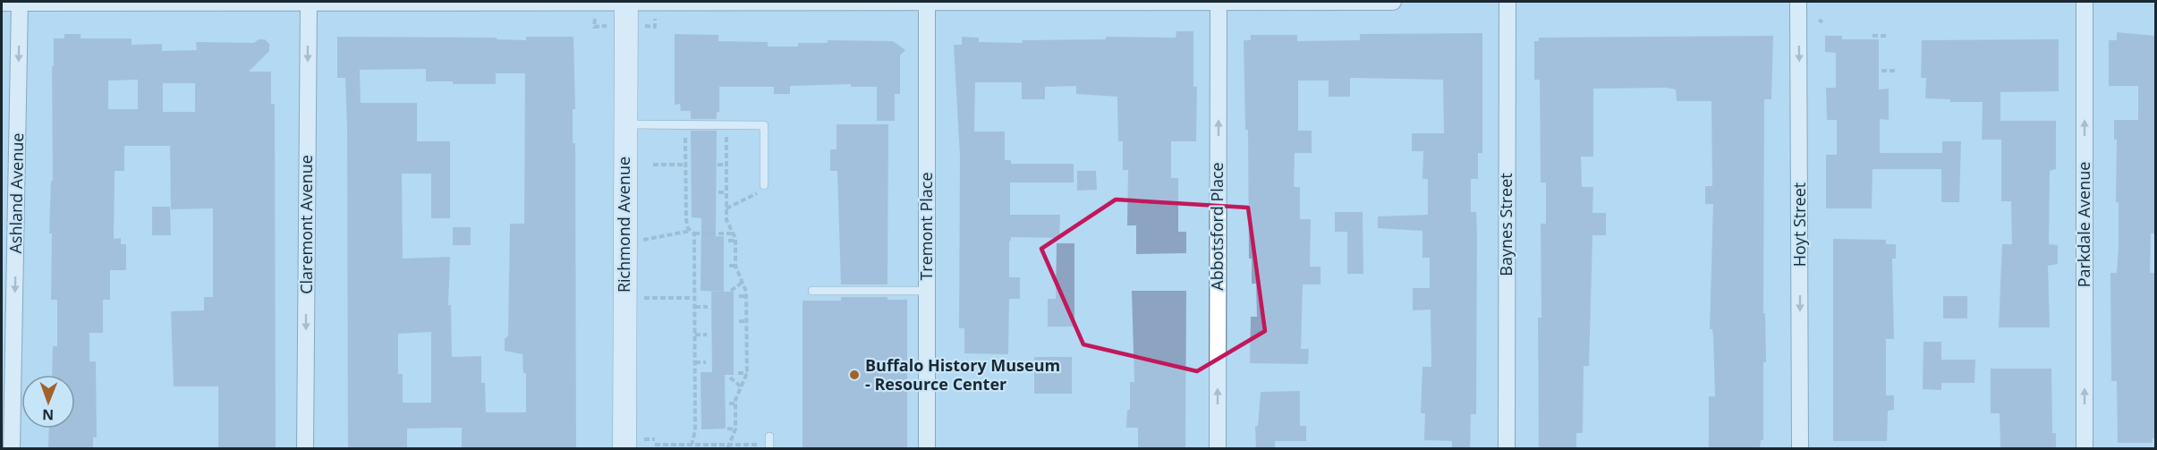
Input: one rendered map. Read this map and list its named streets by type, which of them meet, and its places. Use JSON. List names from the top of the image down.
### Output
{
  "streets": {
    "street": [
      "Ashland Avenue",
      "Claremont Avenue",
      "Richmond Avenue",
      "Baynes Street",
      "Hoyt Street",
      "Parkdale Avenue",
      "Tremont Place",
      "Abbotsford Place"
    ]
  },
  "one_way": [
    "Ashland Avenue",
    "Claremont Avenue",
    "Hoyt Street",
    "Parkdale Avenue",
    "Abbotsford Place"
  ],
  "places": ["Buffalo History Museum - Resource Center"],
  "north": "bottom"
}
